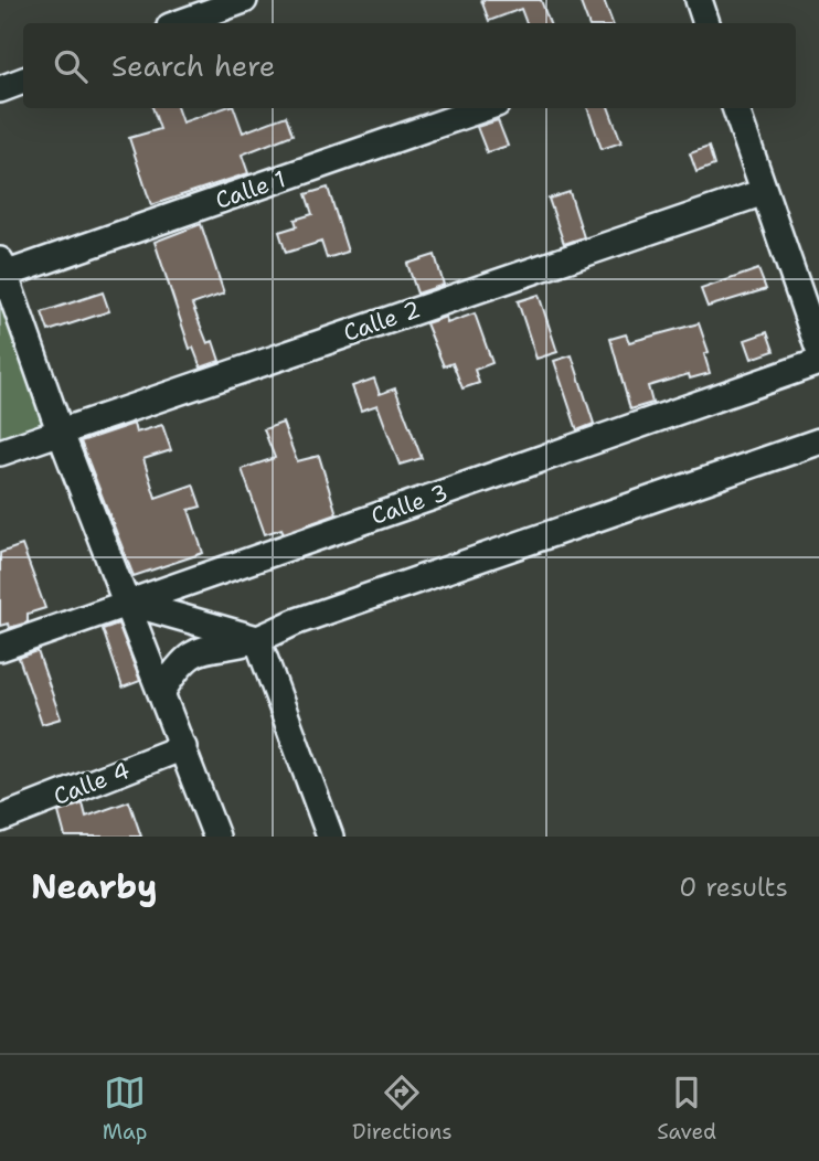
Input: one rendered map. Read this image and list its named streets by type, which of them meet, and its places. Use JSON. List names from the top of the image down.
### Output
{
  "streets": {
    "street": [
      "Calle 1",
      "Calle 2",
      "Calle 3",
      "Calle 4"
    ]
  },
  "page": {
    "search": "Search here",
    "heading": ["Nearby", "0 results"],
    "nav": ["Map", "Directions", "Saved"]
  }
}
